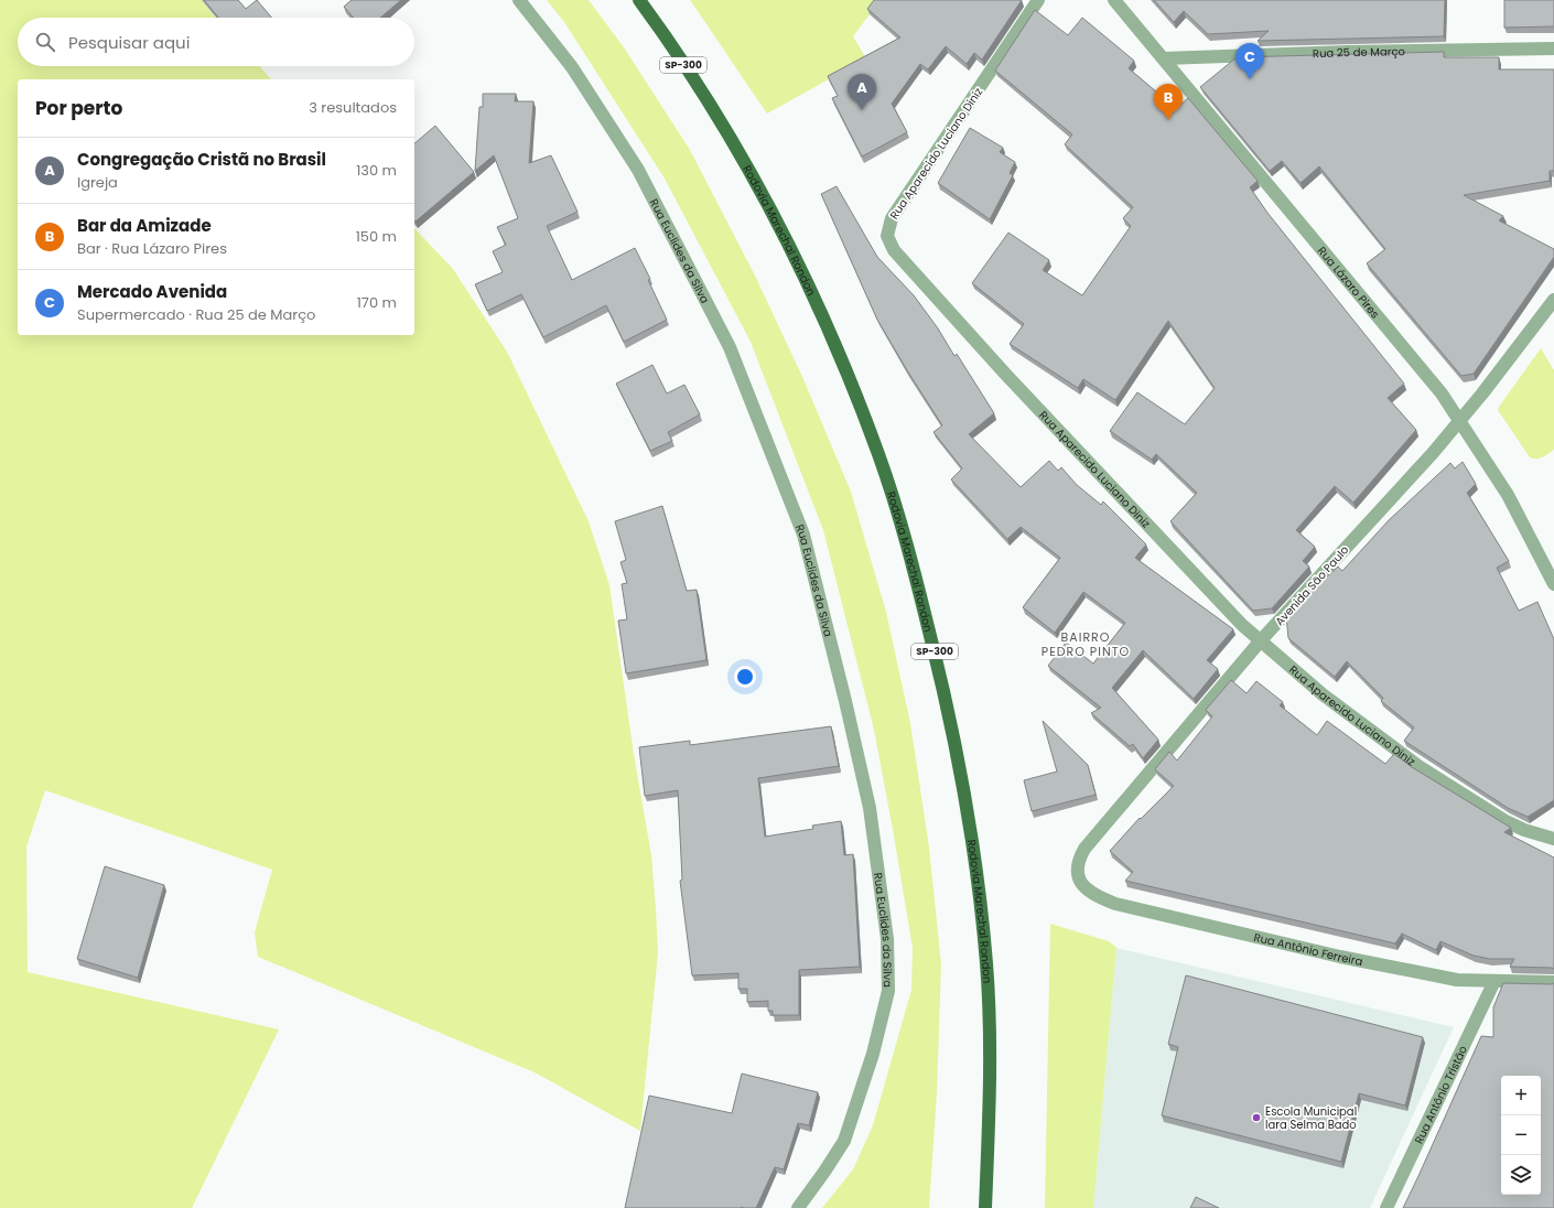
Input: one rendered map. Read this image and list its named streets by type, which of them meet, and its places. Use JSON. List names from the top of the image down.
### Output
{
  "streets": {
    "main road": ["SP-300", "Rodovia Marechal Rondon"],
    "street": [
      "Rua 25 de Março",
      "Rua Aparecido Luciano Diniz",
      "Rua Euclides da Silva",
      "Rua Lázaro Pires",
      "Avenida São Paulo",
      "Rua Antônio Ferreira",
      "Rua Antônio Tristão"
    ]
  },
  "crossings": [
    ["Rua 25 de Março", "Rua Lázaro Pires"],
    ["Rua Aparecido Luciano Diniz", "Avenida São Paulo"],
    ["Rua Lázaro Pires", "Avenida São Paulo"],
    ["Avenida São Paulo", "Rua Antônio Ferreira"],
    ["Rua Antônio Ferreira", "Rua Antônio Tristão"]
  ],
  "districts": ["BAIRRO PEDRO PINTO"],
  "places": ["Escola Municipal Iara Selma Bado"],
  "page": {
    "search": "Pesquisar aqui",
    "pins": ["C", "A", "B"],
    "heading": ["Por perto", "3 resultados"],
    "list": [
      {
        "mark": "A",
        "name": "Congregação Cristã no Brasil",
        "note": "Igreja",
        "value": "130 m"
      },
      {
        "mark": "B",
        "name": "Bar da Amizade",
        "note": "Bar · Rua Lázaro Pires",
        "value": "150 m"
      },
      {
        "mark": "C",
        "name": "Mercado Avenida",
        "note": "Supermercado · Rua 25 de Março",
        "value": "170 m"
      }
    ],
    "map_buttons": ["+", "−"]
  }
}
